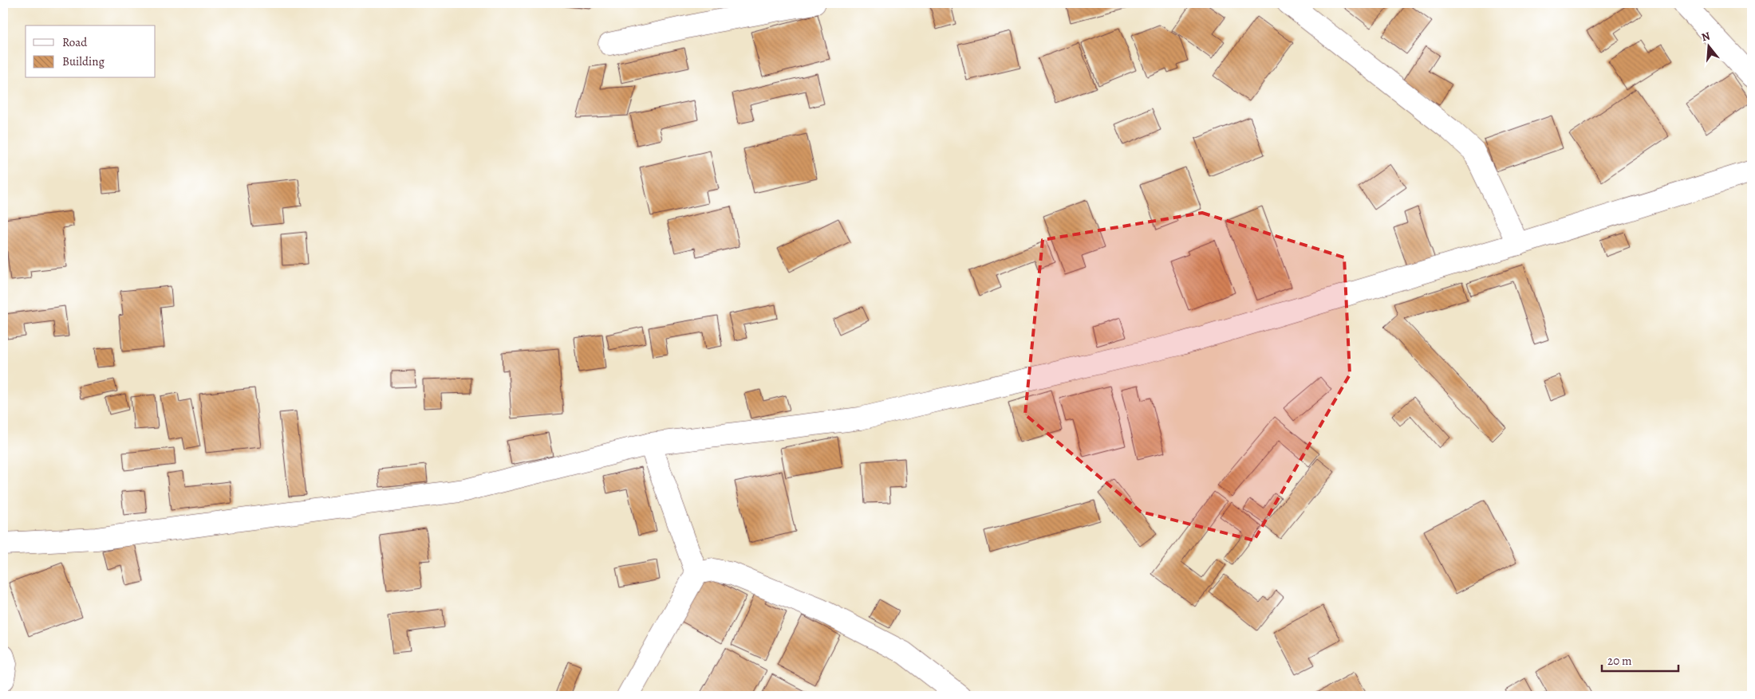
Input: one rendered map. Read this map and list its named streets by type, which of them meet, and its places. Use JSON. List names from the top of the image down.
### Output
{
  "legend": ["Road", "Building"],
  "scale_bar": "20 m",
  "north": "top"
}
